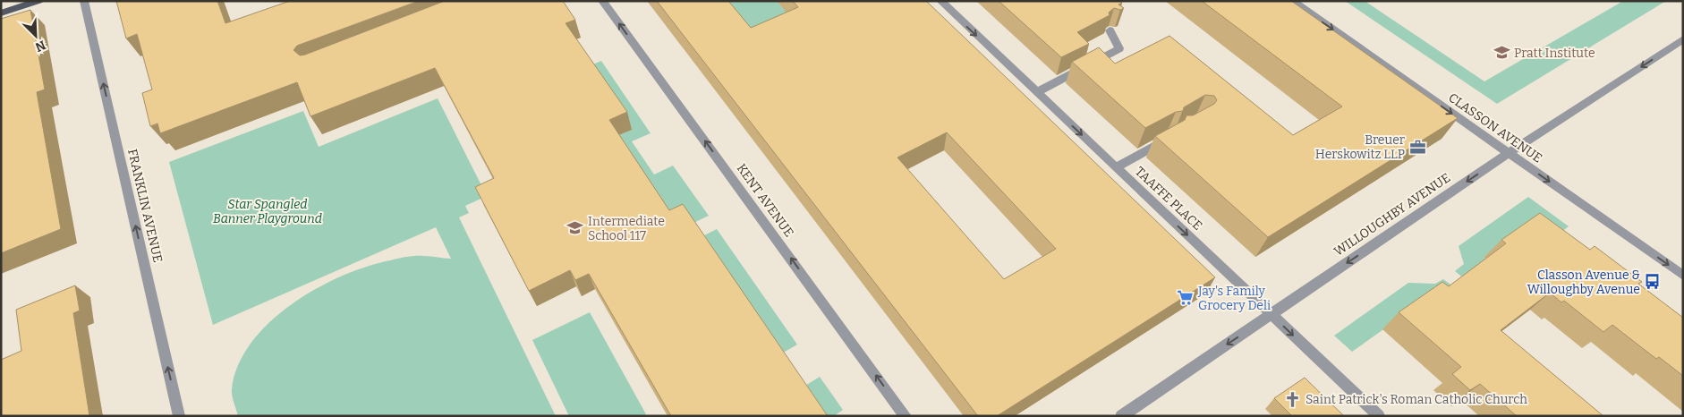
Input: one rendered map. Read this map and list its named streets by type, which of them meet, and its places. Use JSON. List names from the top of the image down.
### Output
{
  "streets": {
    "street": [
      "CLASSON AVENUE",
      "TAAFFE PLACE",
      "KENT AVENUE",
      "FRANKLIN AVENUE",
      "WILLOUGHBY AVENUE"
    ]
  },
  "crossings": [
    ["CLASSON AVENUE", "WILLOUGHBY AVENUE"],
    ["TAAFFE PLACE", "WILLOUGHBY AVENUE"]
  ],
  "one_way": [
    "CLASSON AVENUE",
    "TAAFFE PLACE",
    "KENT AVENUE",
    "FRANKLIN AVENUE",
    "WILLOUGHBY AVENUE"
  ],
  "parks": ["Star Spangled Banner Playground"],
  "places": {
    "school or university": ["Pratt Institute", "Intermediate School 117"],
    "office": ["Breuer Herskowitz LLP"],
    "bus stop": ["Classon Avenue & Willoughby Avenue"],
    "supermarket": ["Jay's Family Grocery Deli"],
    "church": ["Saint Patrick's Roman Catholic Church"]
  },
  "north": "bottom right"
}
